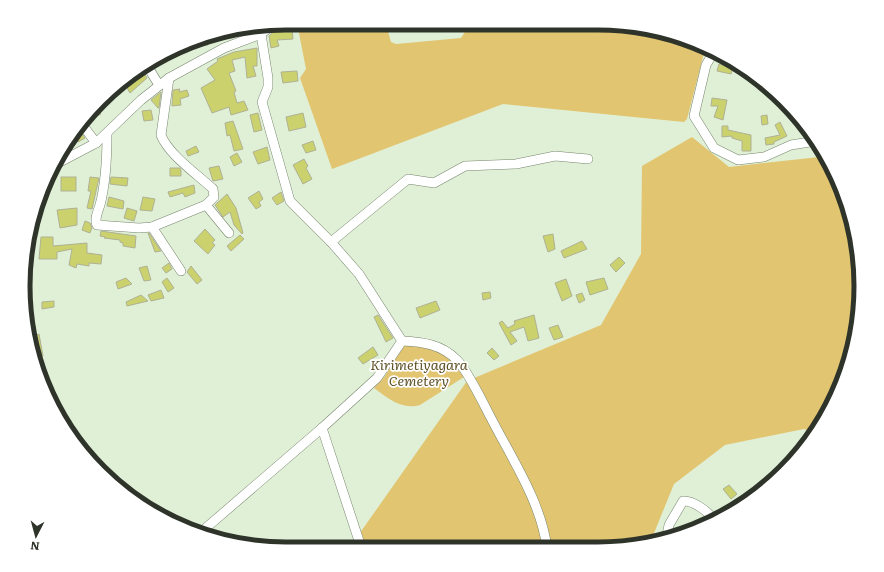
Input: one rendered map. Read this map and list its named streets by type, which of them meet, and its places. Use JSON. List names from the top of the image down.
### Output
{
  "parks": ["Kirimetiyagara Cemetery"],
  "north": "bottom"
}
